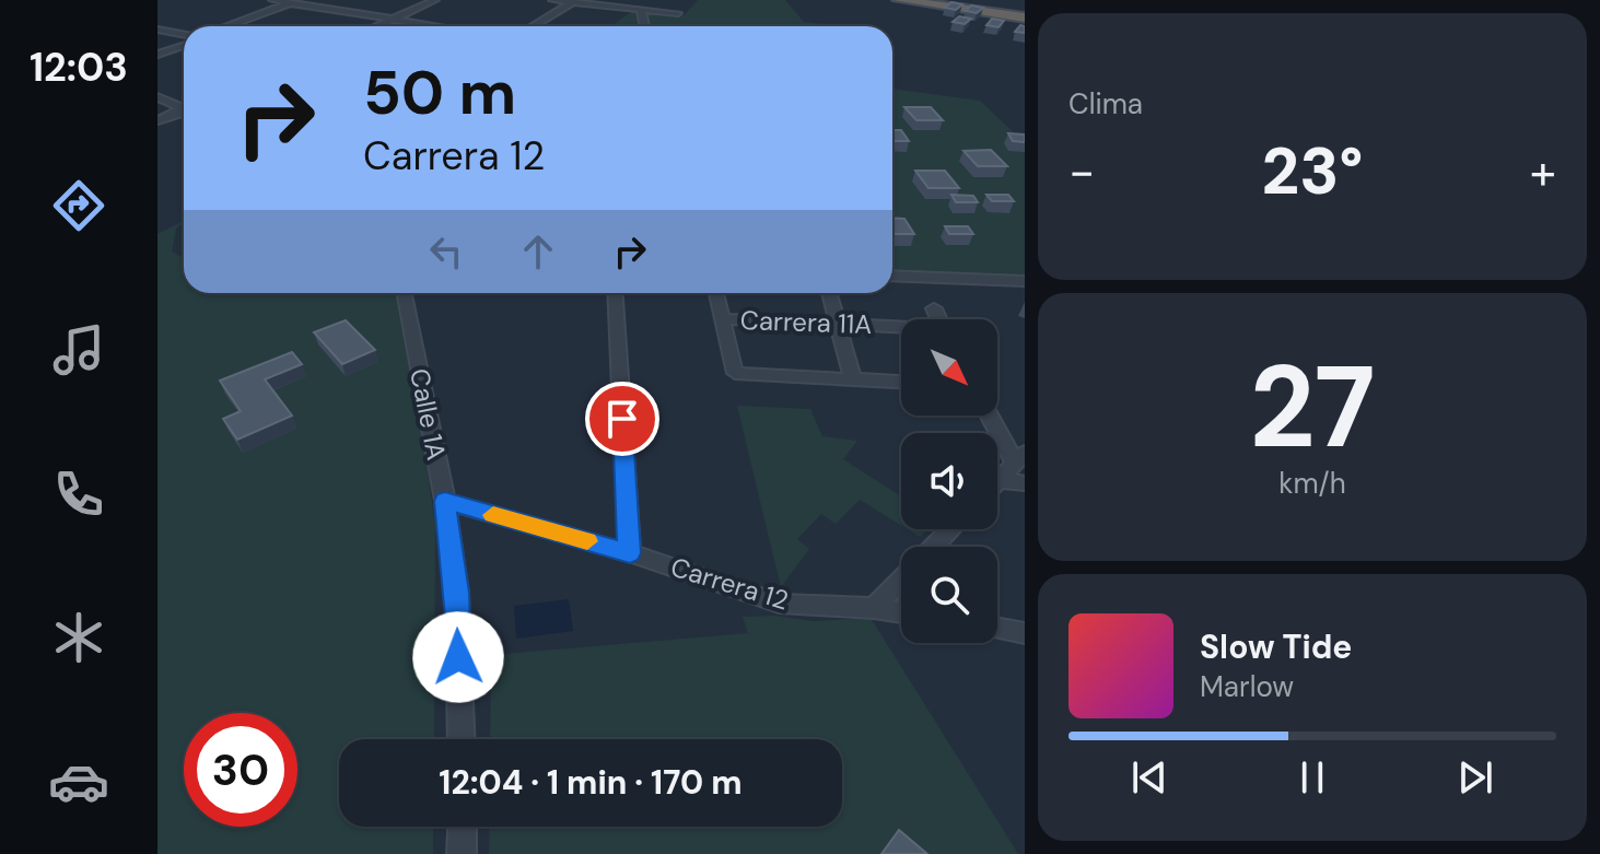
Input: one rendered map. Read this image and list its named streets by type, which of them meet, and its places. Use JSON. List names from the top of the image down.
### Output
{
  "streets": {
    "street": ["Carrera 11A", "Calle 1A", "Carrera 12"]
  },
  "crossings": [
    ["Calle 1A", "Carrera 12"]
  ],
  "north": "bottom right",
  "page": {
    "tabs": "12:03",
    "tile": [
      "Clima",
      ["27", "km/h"]
    ],
    "turn": ["50 m", "Carrera 12"],
    "heat": ["−", "23°", "+"],
    "song": ["Slow Tide", "Marlow"],
    "limit": "30",
    "trip": "12:04 · 1 min · 170 m"
  }
}
